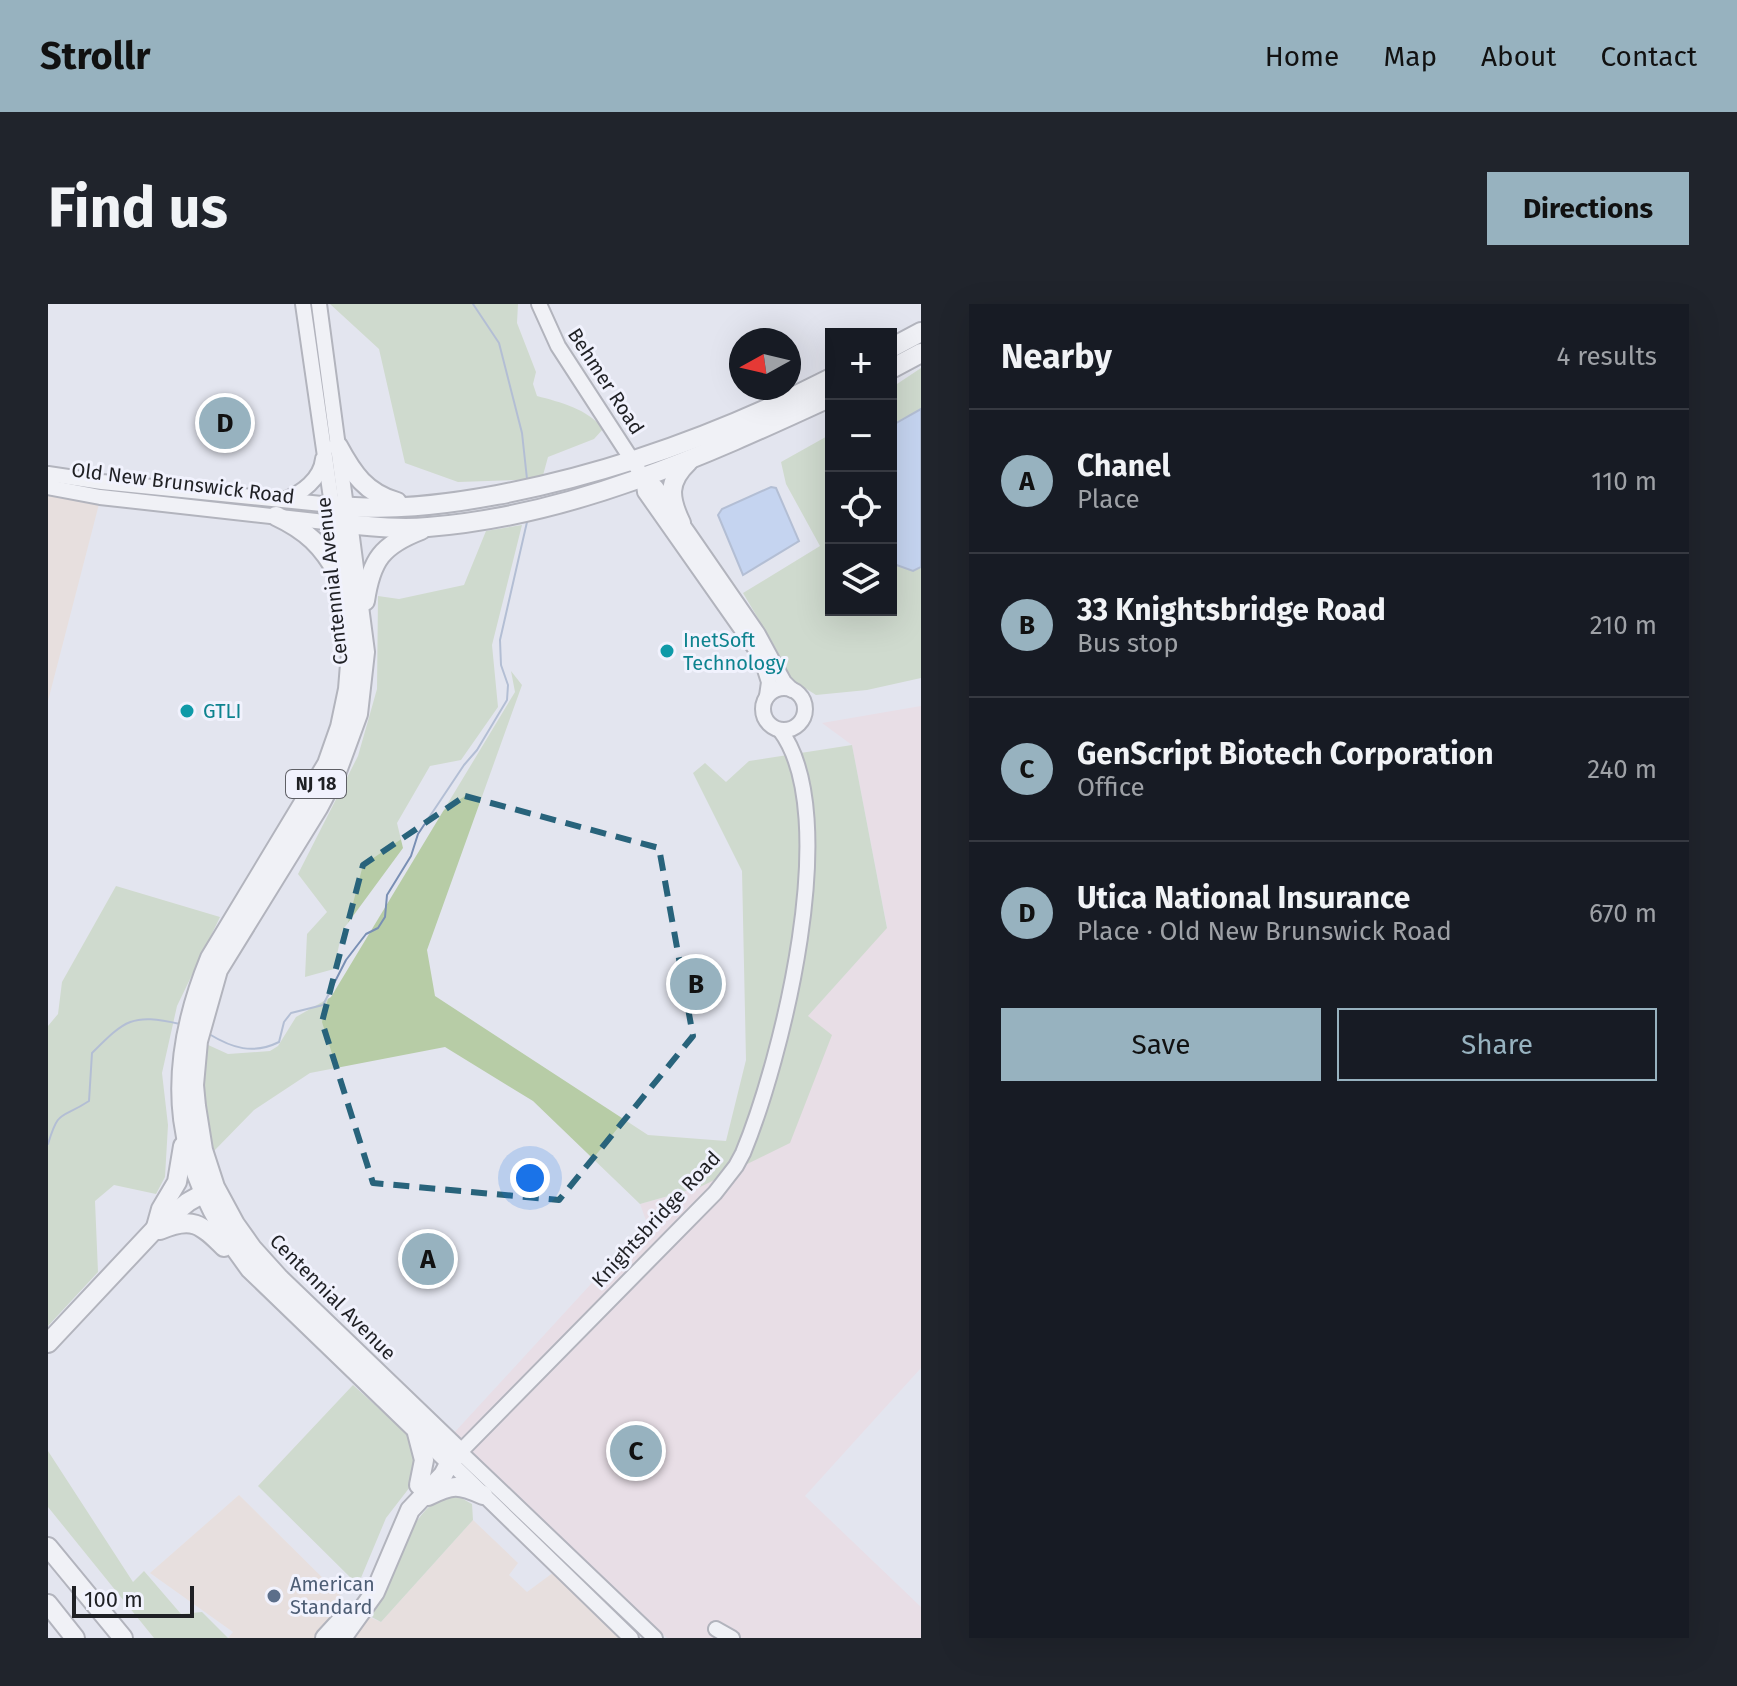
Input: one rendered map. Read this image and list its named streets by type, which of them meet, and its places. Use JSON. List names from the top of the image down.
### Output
{
  "streets": {
    "highway": ["Old New Brunswick Road", "Centennial Avenue", "NJ 18"],
    "street": ["Behmer Road", "Knightsbridge Road"]
  },
  "crossings": [
    ["Behmer Road", "Old New Brunswick Road"],
    ["Behmer Road", "NJ 18"],
    ["Old New Brunswick Road", "Centennial Avenue"],
    ["Old New Brunswick Road", "NJ 18"],
    ["Centennial Avenue", "NJ 18"],
    ["Centennial Avenue", "Knightsbridge Road"]
  ],
  "places": ["InetSoft Technology", "GTLI", "American Standard"],
  "scale_bar": "100 m",
  "north": "left",
  "page": {
    "header": "Strollr",
    "nav": [
      "Home",
      "Map",
      "About",
      "Contact"
    ],
    "buttons": [
      "Directions",
      ["Save", "Share"]
    ],
    "title": "Find us",
    "heading": ["Nearby", "4 results"],
    "map_buttons": ["+", "−"],
    "pins": [
      "D",
      "B",
      "A",
      "C"
    ],
    "list": [
      {
        "mark": "A",
        "name": "Chanel",
        "note": "Place",
        "value": "110 m"
      },
      {
        "mark": "B",
        "name": "33 Knightsbridge Road",
        "note": "Bus stop",
        "value": "210 m"
      },
      {
        "mark": "C",
        "name": "GenScript Biotech Corporation",
        "note": "Office",
        "value": "240 m"
      },
      {
        "mark": "D",
        "name": "Utica National Insurance",
        "note": "Place · Old New Brunswick Road",
        "value": "670 m"
      }
    ],
    "scale": "100 m"
  }
}
